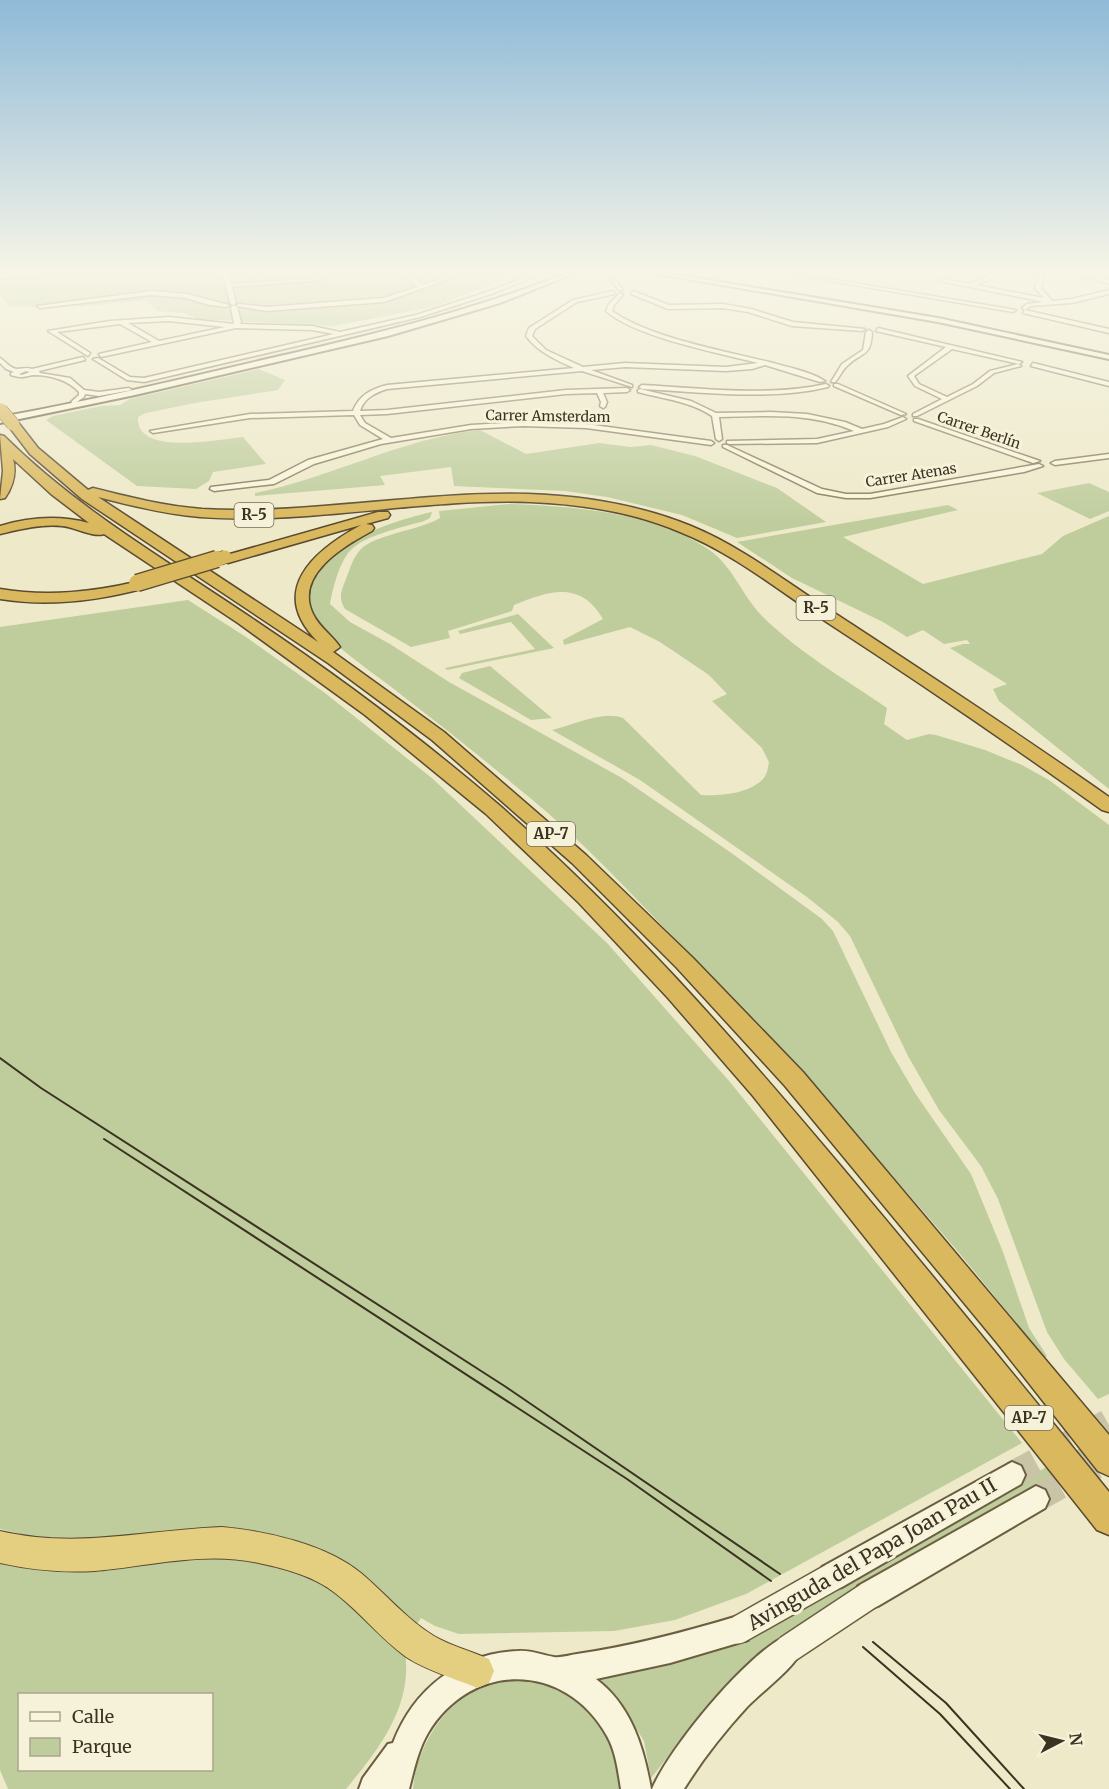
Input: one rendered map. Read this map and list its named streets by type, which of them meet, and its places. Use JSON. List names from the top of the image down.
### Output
{
  "streets": {
    "highway": ["R-5", "AP-7"],
    "main road": ["Avinguda del Papa Joan Pau II"],
    "street": ["Carrer Amsterdam", "Carrer Berlín", "Carrer Atenas"]
  },
  "crossings": [
    ["Carrer Amsterdam", "Carrer Atenas"],
    ["Carrer Berlín", "Carrer Atenas"],
    ["R-5", "AP-7"]
  ],
  "legend": ["Calle", "Parque"],
  "north": "right"
}
